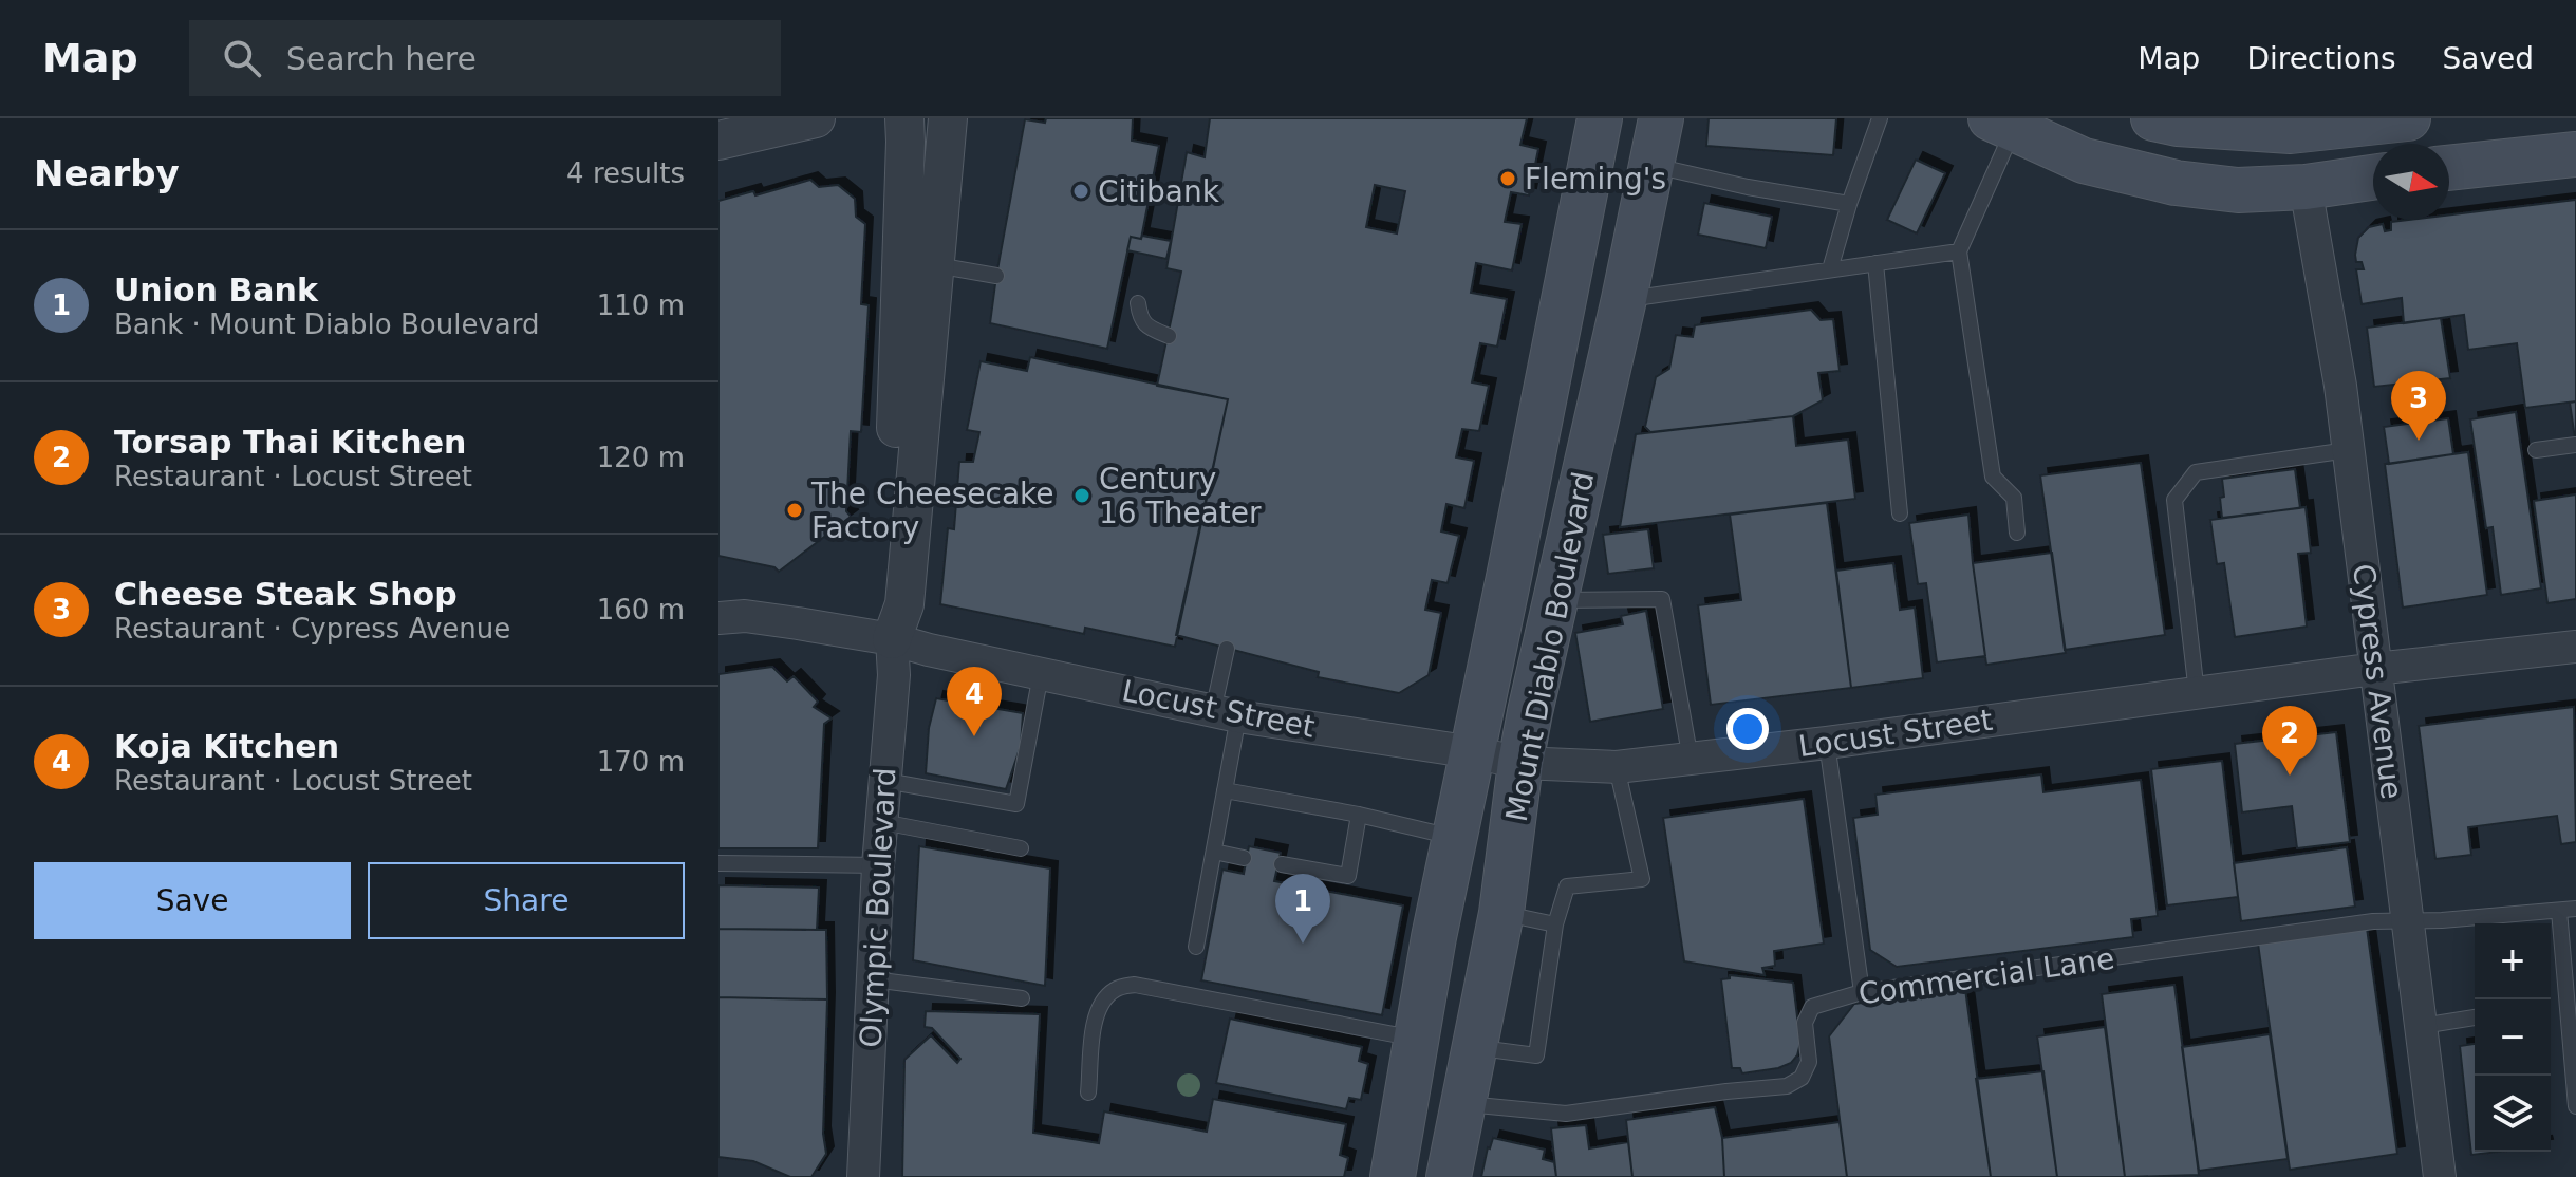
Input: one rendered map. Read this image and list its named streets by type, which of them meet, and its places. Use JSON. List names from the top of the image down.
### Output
{
  "streets": {
    "main road": ["Mount Diablo Boulevard"],
    "street": ["Cypress Avenue", "Locust Street", "Olympic Boulevard"],
    "lane": ["Commercial Lane"]
  },
  "crossings": [
    ["Mount Diablo Boulevard", "Locust Street"],
    ["Mount Diablo Boulevard", "Commercial Lane"],
    ["Cypress Avenue", "Locust Street"],
    ["Cypress Avenue", "Commercial Lane"],
    ["Locust Street", "Olympic Boulevard"]
  ],
  "places": [
    "Fleming's",
    "Citibank",
    "Century 16 Theater",
    "The Cheesecake Factory"
  ],
  "north": "right",
  "page": {
    "header": "Map",
    "search": "Search here",
    "nav": ["Map", "Directions", "Saved"],
    "heading": ["Nearby", "4 results"],
    "list": [
      {
        "mark": "1",
        "name": "Union Bank",
        "note": "Bank · Mount Diablo Boulevard",
        "value": "110 m"
      },
      {
        "mark": "2",
        "name": "Torsap Thai Kitchen",
        "note": "Restaurant · Locust Street",
        "value": "120 m"
      },
      {
        "mark": "3",
        "name": "Cheese Steak Shop",
        "note": "Restaurant · Cypress Avenue",
        "value": "160 m"
      },
      {
        "mark": "4",
        "name": "Koja Kitchen",
        "note": "Restaurant · Locust Street",
        "value": "170 m"
      }
    ],
    "pins": [
      "3",
      "4",
      "2",
      "1"
    ],
    "buttons": ["Save", "Share"],
    "map_buttons": ["+", "−"]
  }
}
